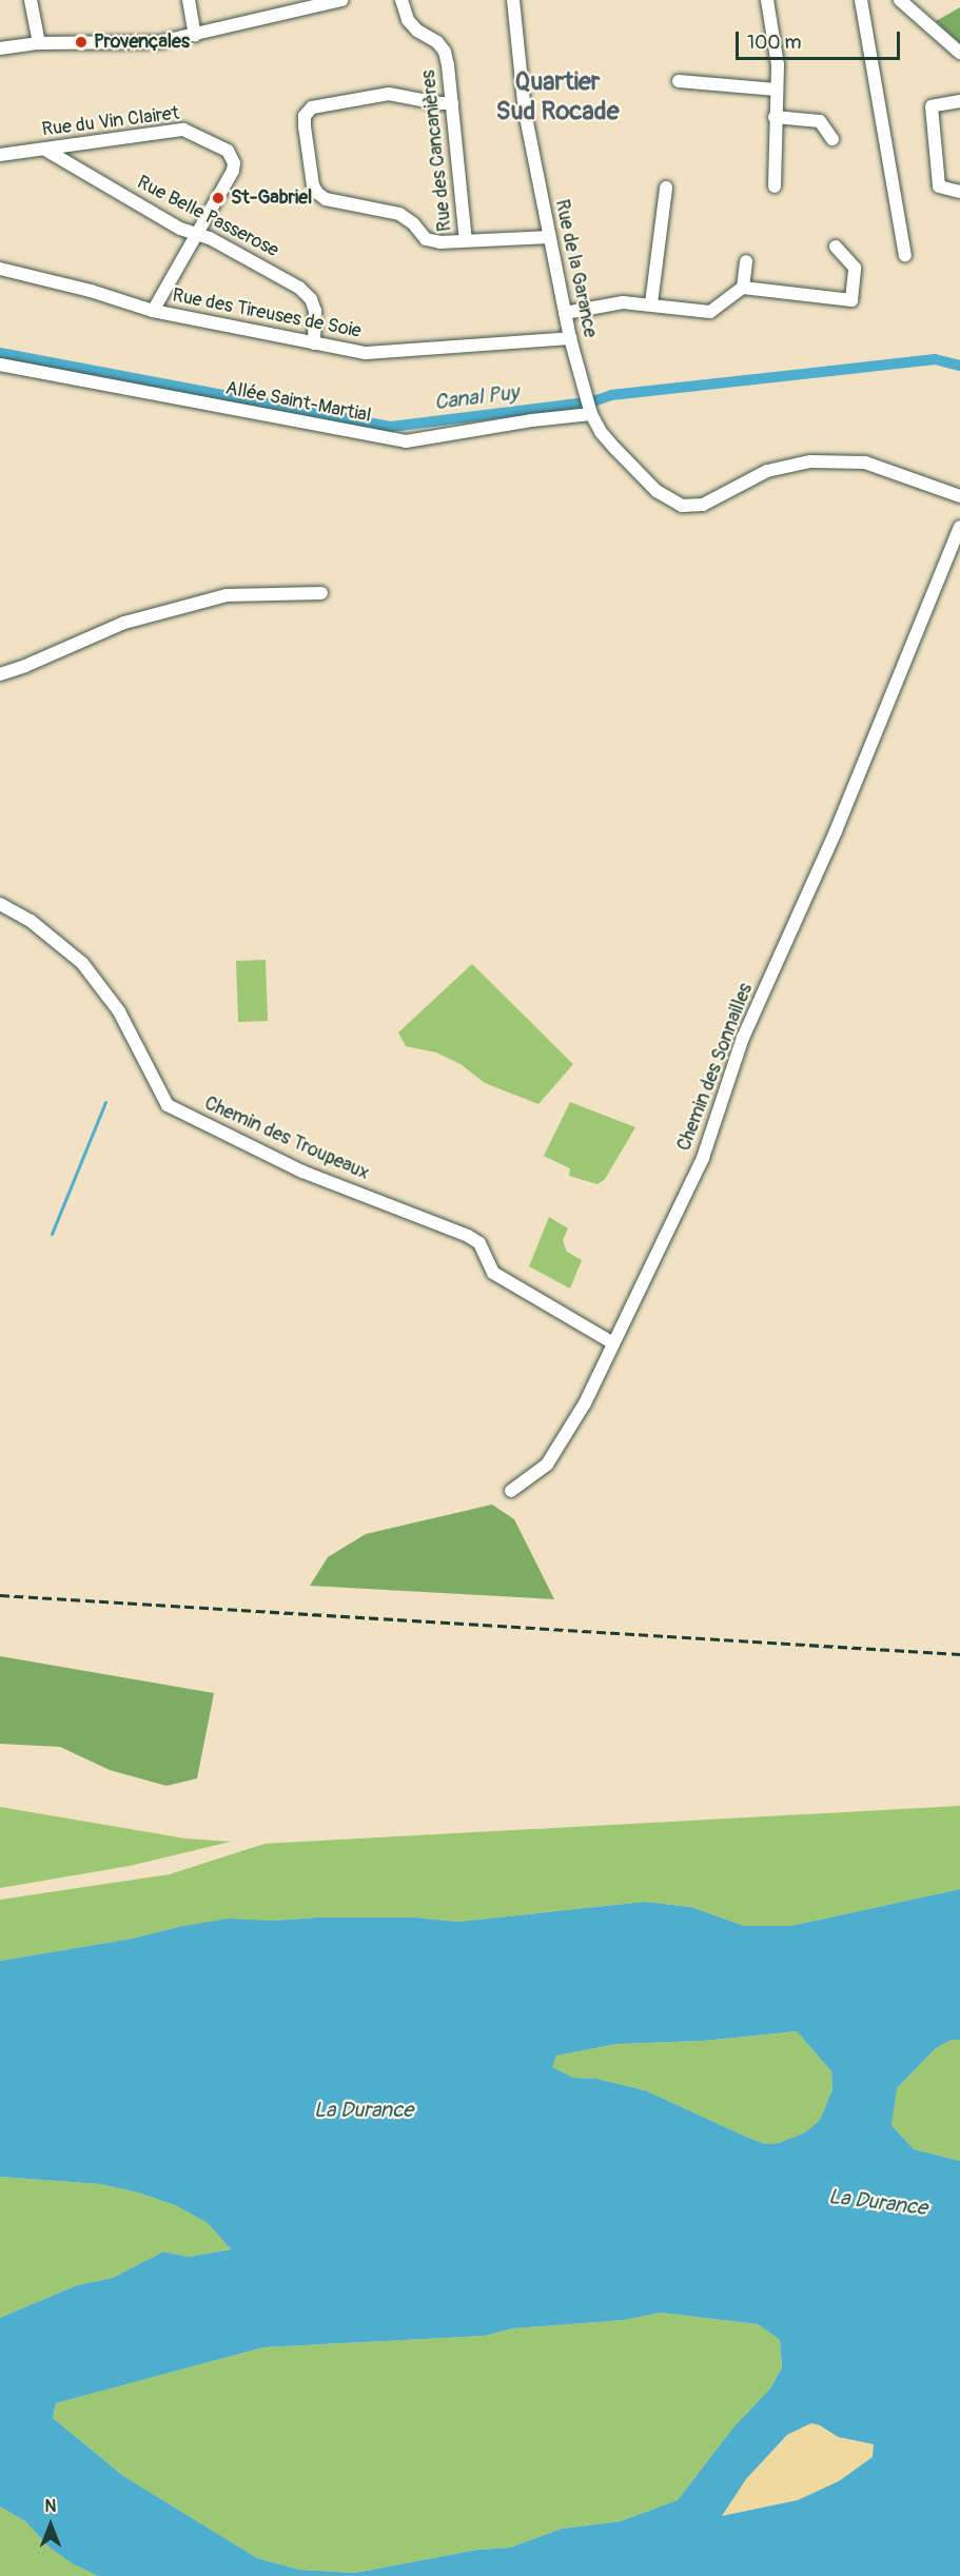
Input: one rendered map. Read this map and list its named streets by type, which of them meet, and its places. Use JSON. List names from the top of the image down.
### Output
{
  "streets": {
    "street": [
      "Rue du Vin Clairet",
      "Rue des Cancanières",
      "Rue Belle Passerose",
      "Rue de la Garance",
      "Rue des Tireuses de Soie",
      "Allée Saint-Martial",
      "Chemin des Sonnailles",
      "Chemin des Troupeaux"
    ]
  },
  "crossings": [
    ["Rue du Vin Clairet", "Rue Belle Passerose"],
    ["Rue du Vin Clairet", "Rue des Tireuses de Soie"],
    ["Rue Belle Passerose", "Rue des Tireuses de Soie"],
    ["Rue de la Garance", "Rue des Tireuses de Soie"],
    ["Rue de la Garance", "Allée Saint-Martial"],
    ["Chemin des Sonnailles", "Chemin des Troupeaux"]
  ],
  "districts": ["Quartier Sud Rocade"],
  "water": ["Canal Puy", "La Durance"],
  "places": ["Provençales", "St-Gabriel"],
  "scale_bar": "100 m",
  "north": "top"
}
